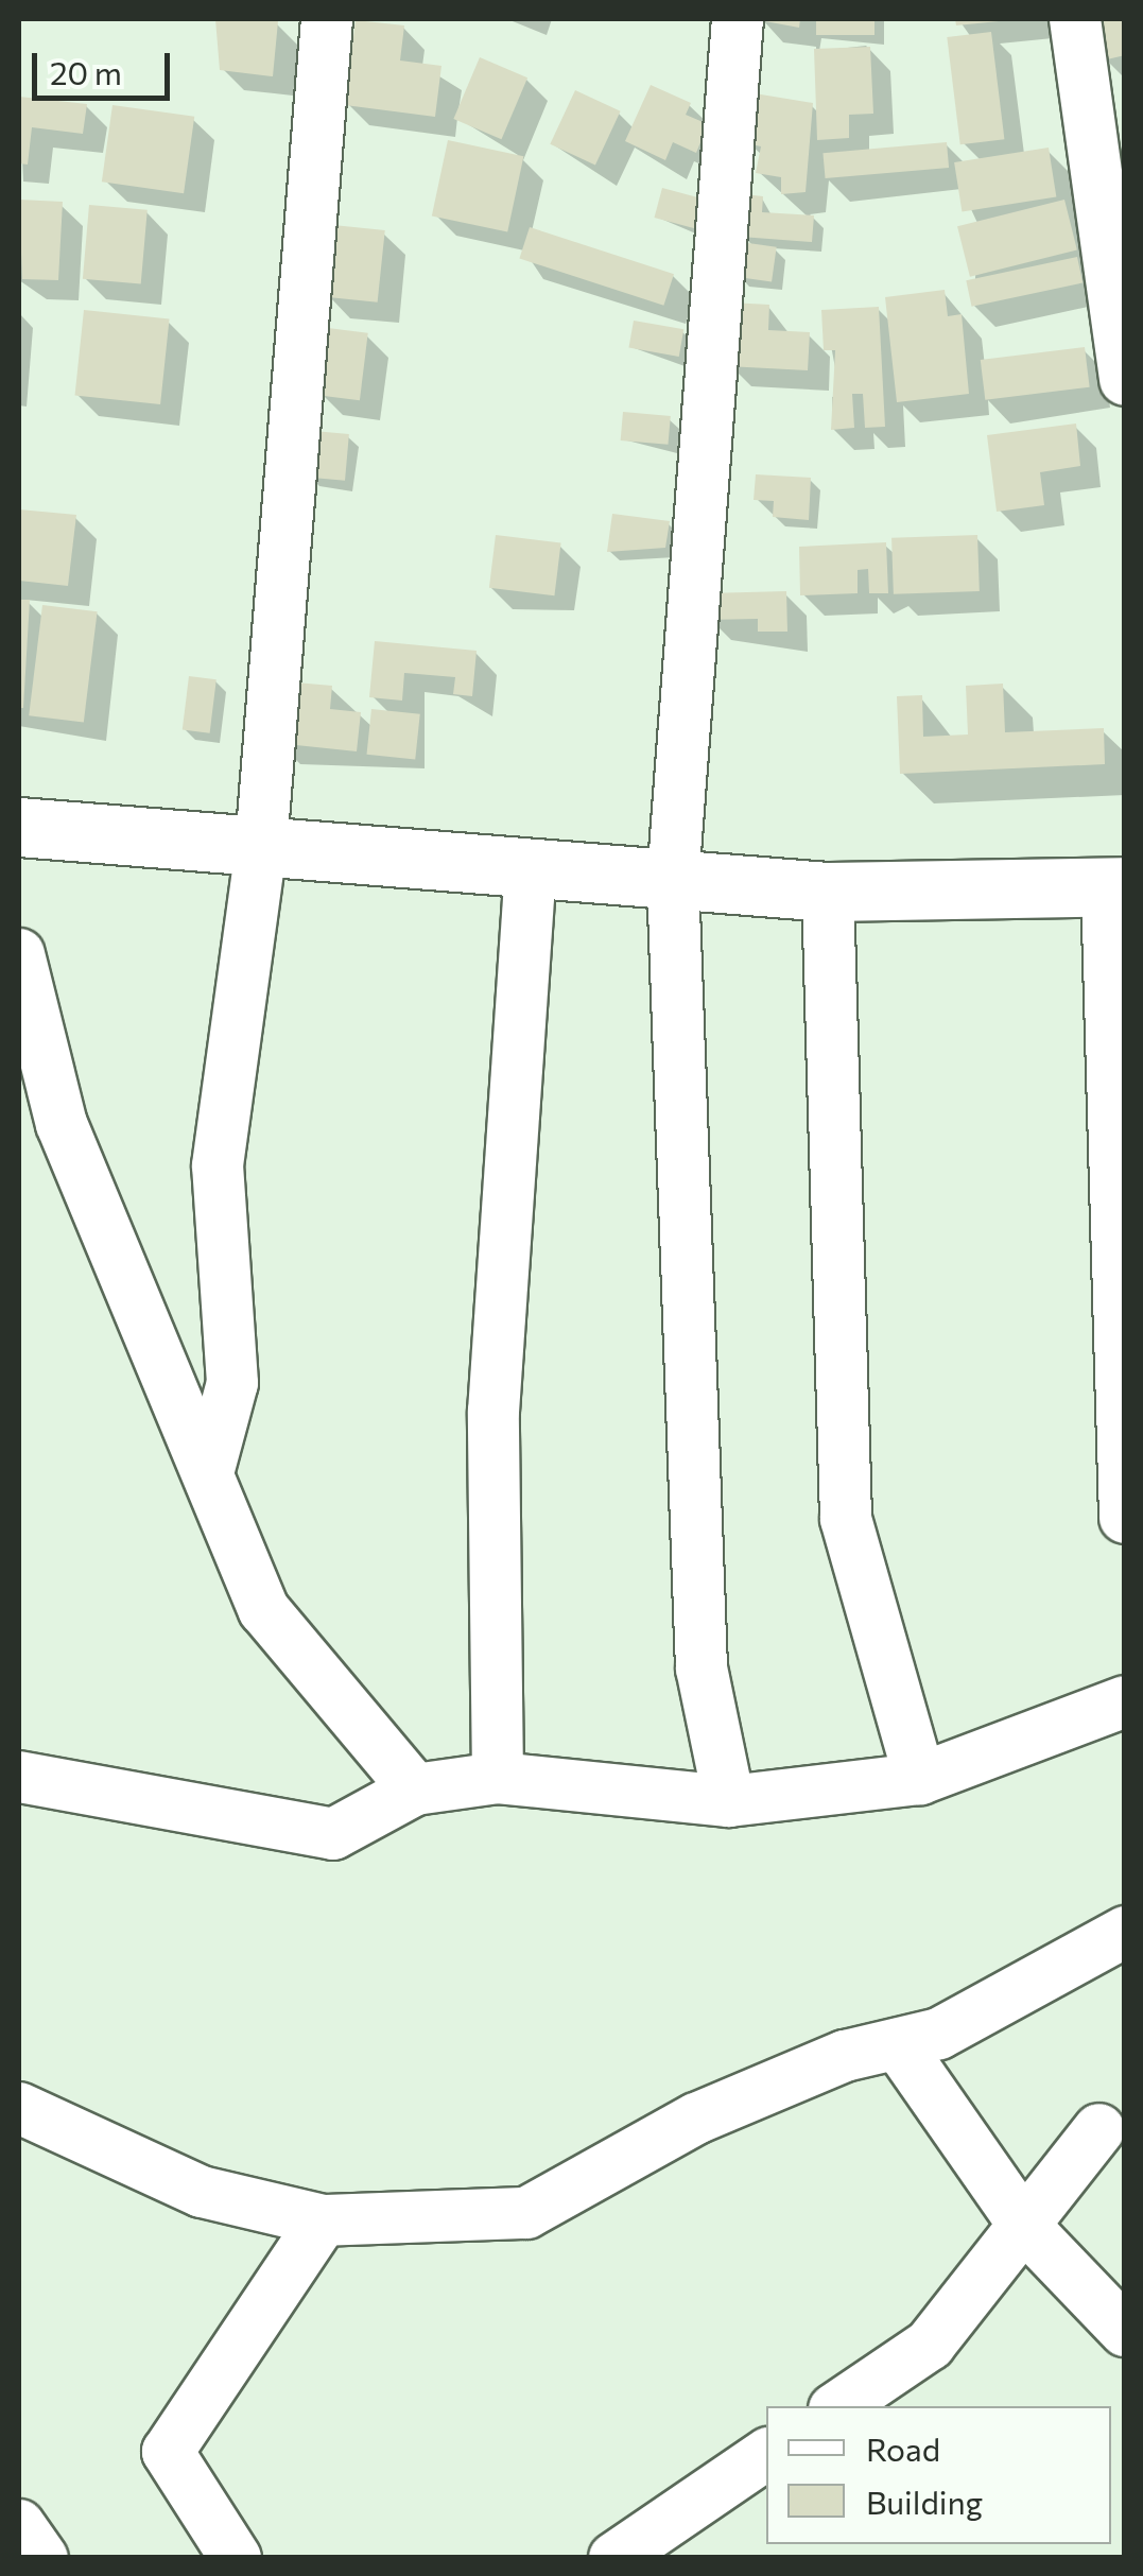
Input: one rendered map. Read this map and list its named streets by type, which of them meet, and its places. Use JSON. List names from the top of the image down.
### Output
{
  "legend": ["Road", "Building"],
  "scale_bar": "20 m"
}
